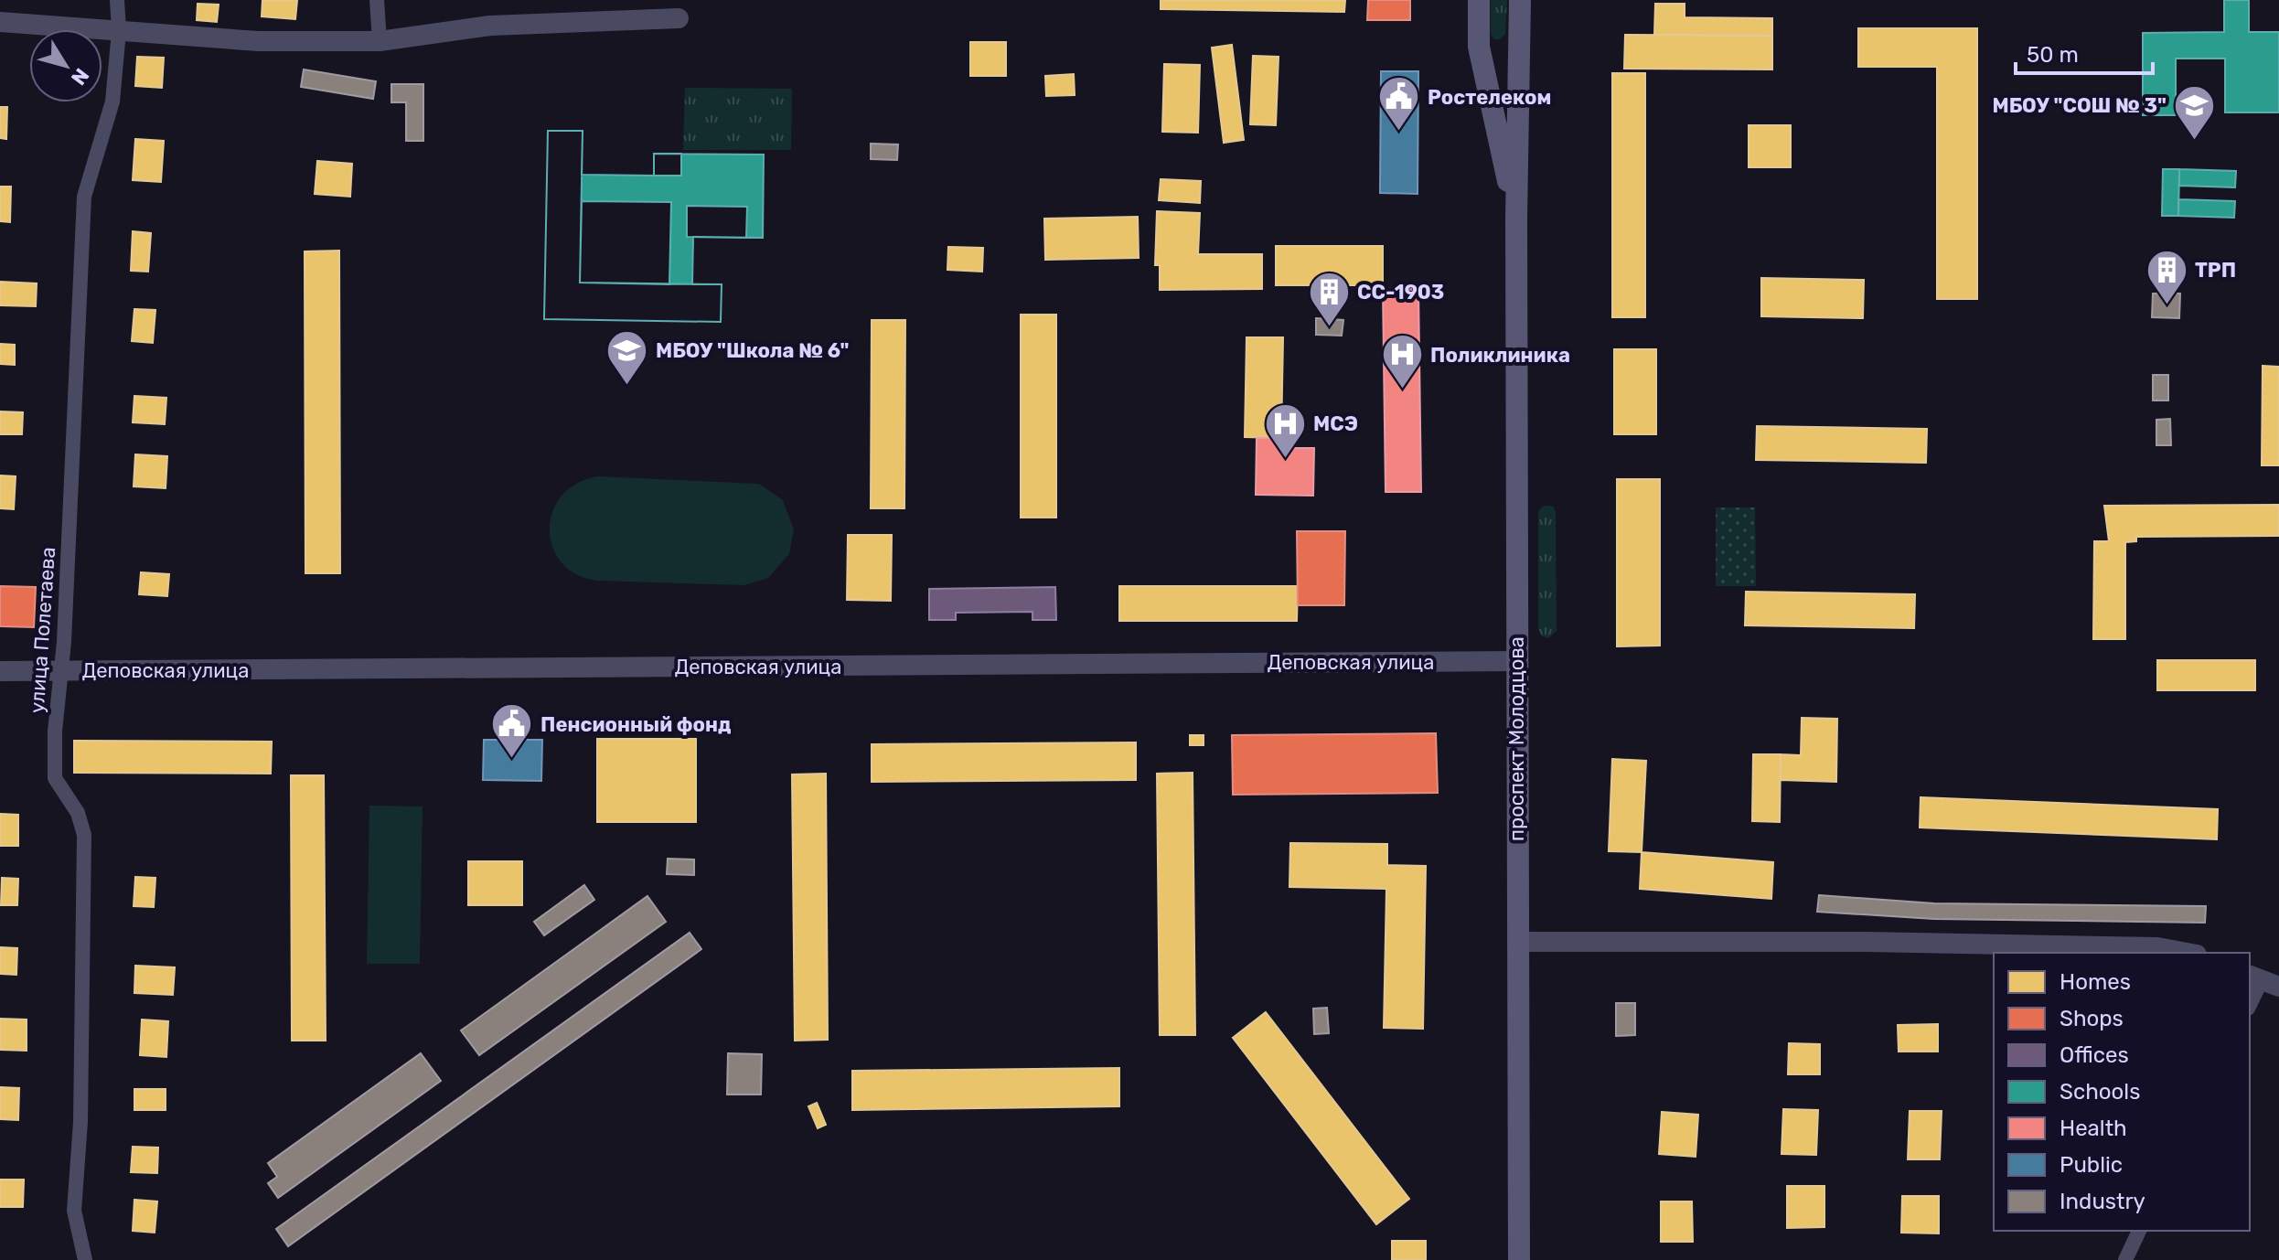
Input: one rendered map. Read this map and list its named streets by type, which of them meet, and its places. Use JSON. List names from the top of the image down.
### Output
{
  "streets": {
    "main road": ["проспект Молодцова"],
    "street": ["улица Полетаева", "Деповская улица"]
  },
  "crossings": [
    ["улица Полетаева", "Деповская улица"],
    ["Деповская улица", "проспект Молодцова"]
  ],
  "places": {
    "public building": ["Ростелеком", "Пенсионный фонд"],
    "school or university": ["МБОУ \"СОШ № 3\"", "МБОУ \"Школа № 6\""],
    "building": ["ТРП", "СС-1903"],
    "hospital": ["Поликлиника", "МСЭ"]
  },
  "legend": [
    "Homes",
    "Shops",
    "Offices",
    "Schools",
    "Health",
    "Public",
    "Industry"
  ],
  "scale_bar": "50 m",
  "north": "bottom right"
}
